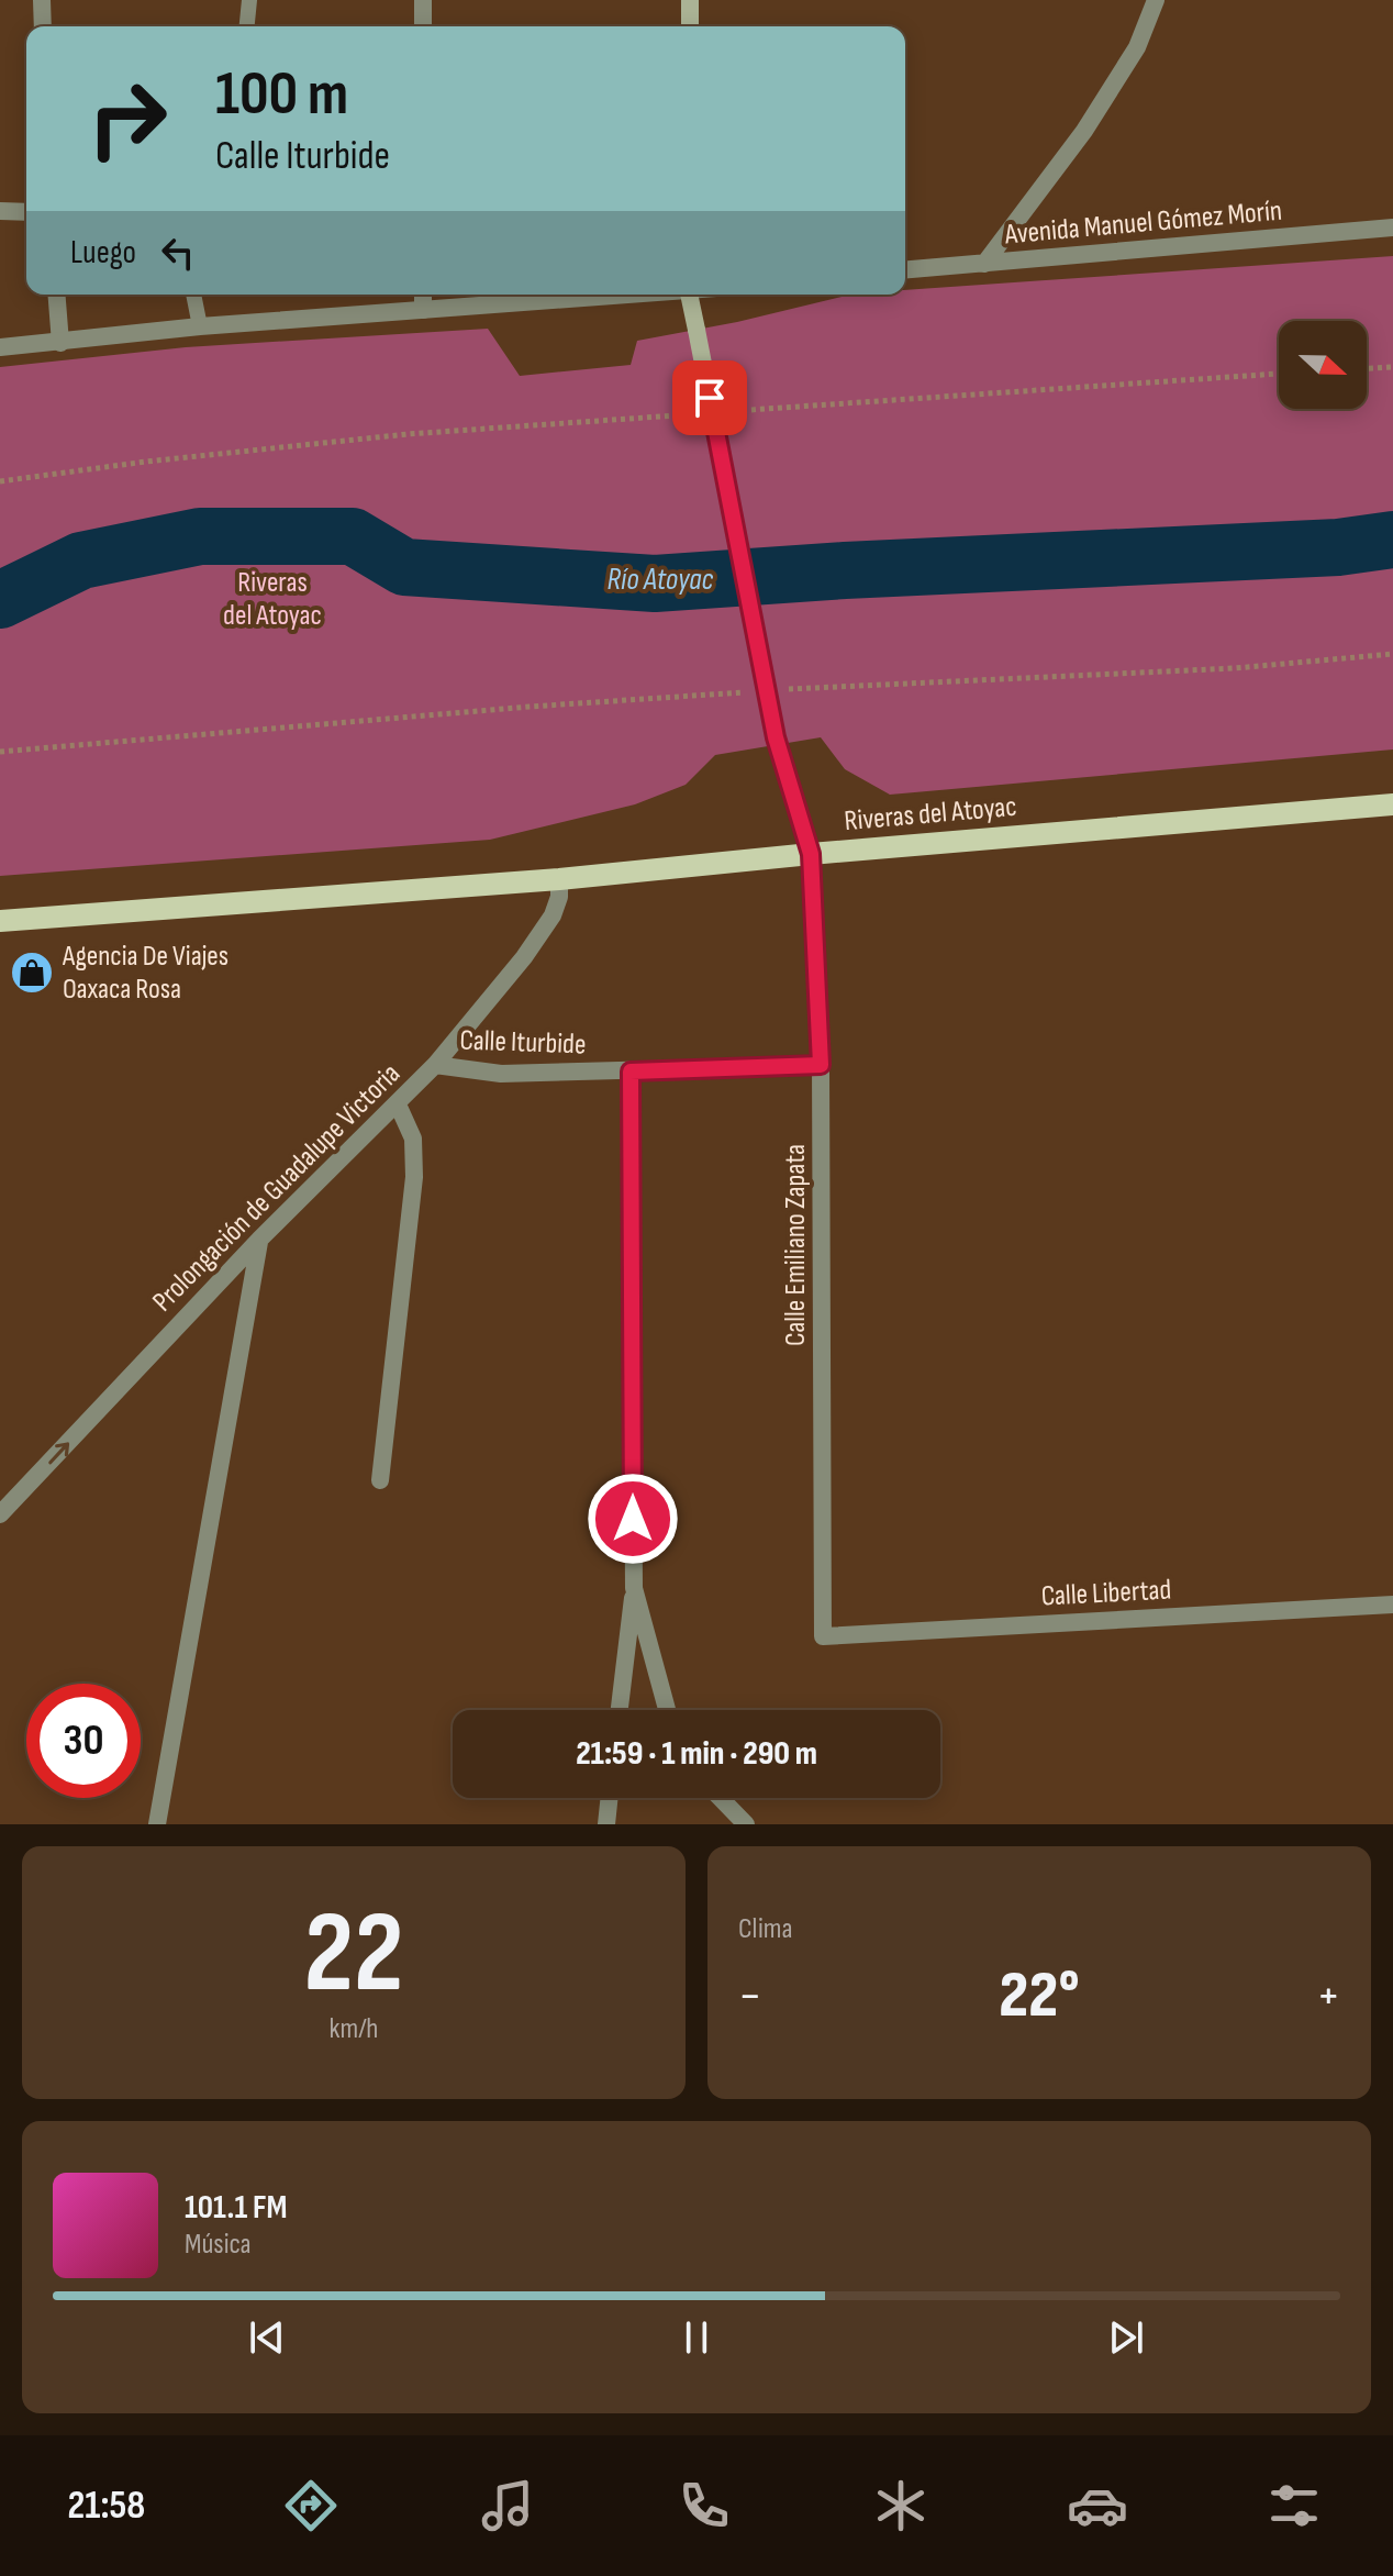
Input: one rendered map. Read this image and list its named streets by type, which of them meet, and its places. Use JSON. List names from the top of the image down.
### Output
{
  "streets": {
    "main road": ["Riveras del Atoyac"],
    "street": [
      "Avenida Manuel Gómez Morín",
      "Calle Iturbide",
      "Prolongación de Guadalupe Victoria",
      "Calle Emiliano Zapata",
      "Calle Libertad"
    ]
  },
  "crossings": [
    ["Riveras del Atoyac", "Prolongación de Guadalupe Victoria"],
    ["Riveras del Atoyac", "Calle Emiliano Zapata"],
    ["Calle Iturbide", "Prolongación de Guadalupe Victoria"],
    ["Calle Iturbide", "Calle Emiliano Zapata"],
    ["Calle Emiliano Zapata", "Calle Libertad"]
  ],
  "one_way": ["Prolongación de Guadalupe Victoria"],
  "water": ["Río Atoyac"],
  "parks": ["Riveras del Atoyac"],
  "places": {
    "shop": ["Agencia De Viajes Oaxaca Rosa"]
  },
  "north": "right",
  "page": {
    "turn": ["100 m", "Calle Iturbide"],
    "then": "Luego",
    "limit": "30",
    "trip": "21:59 · 1 min · 290 m",
    "tile": [
      ["22", "km/h"],
      "Clima"
    ],
    "heat": ["−", "22°", "+"],
    "song": ["101.1 FM", "Música"],
    "tabs": "21:58"
  }
}
